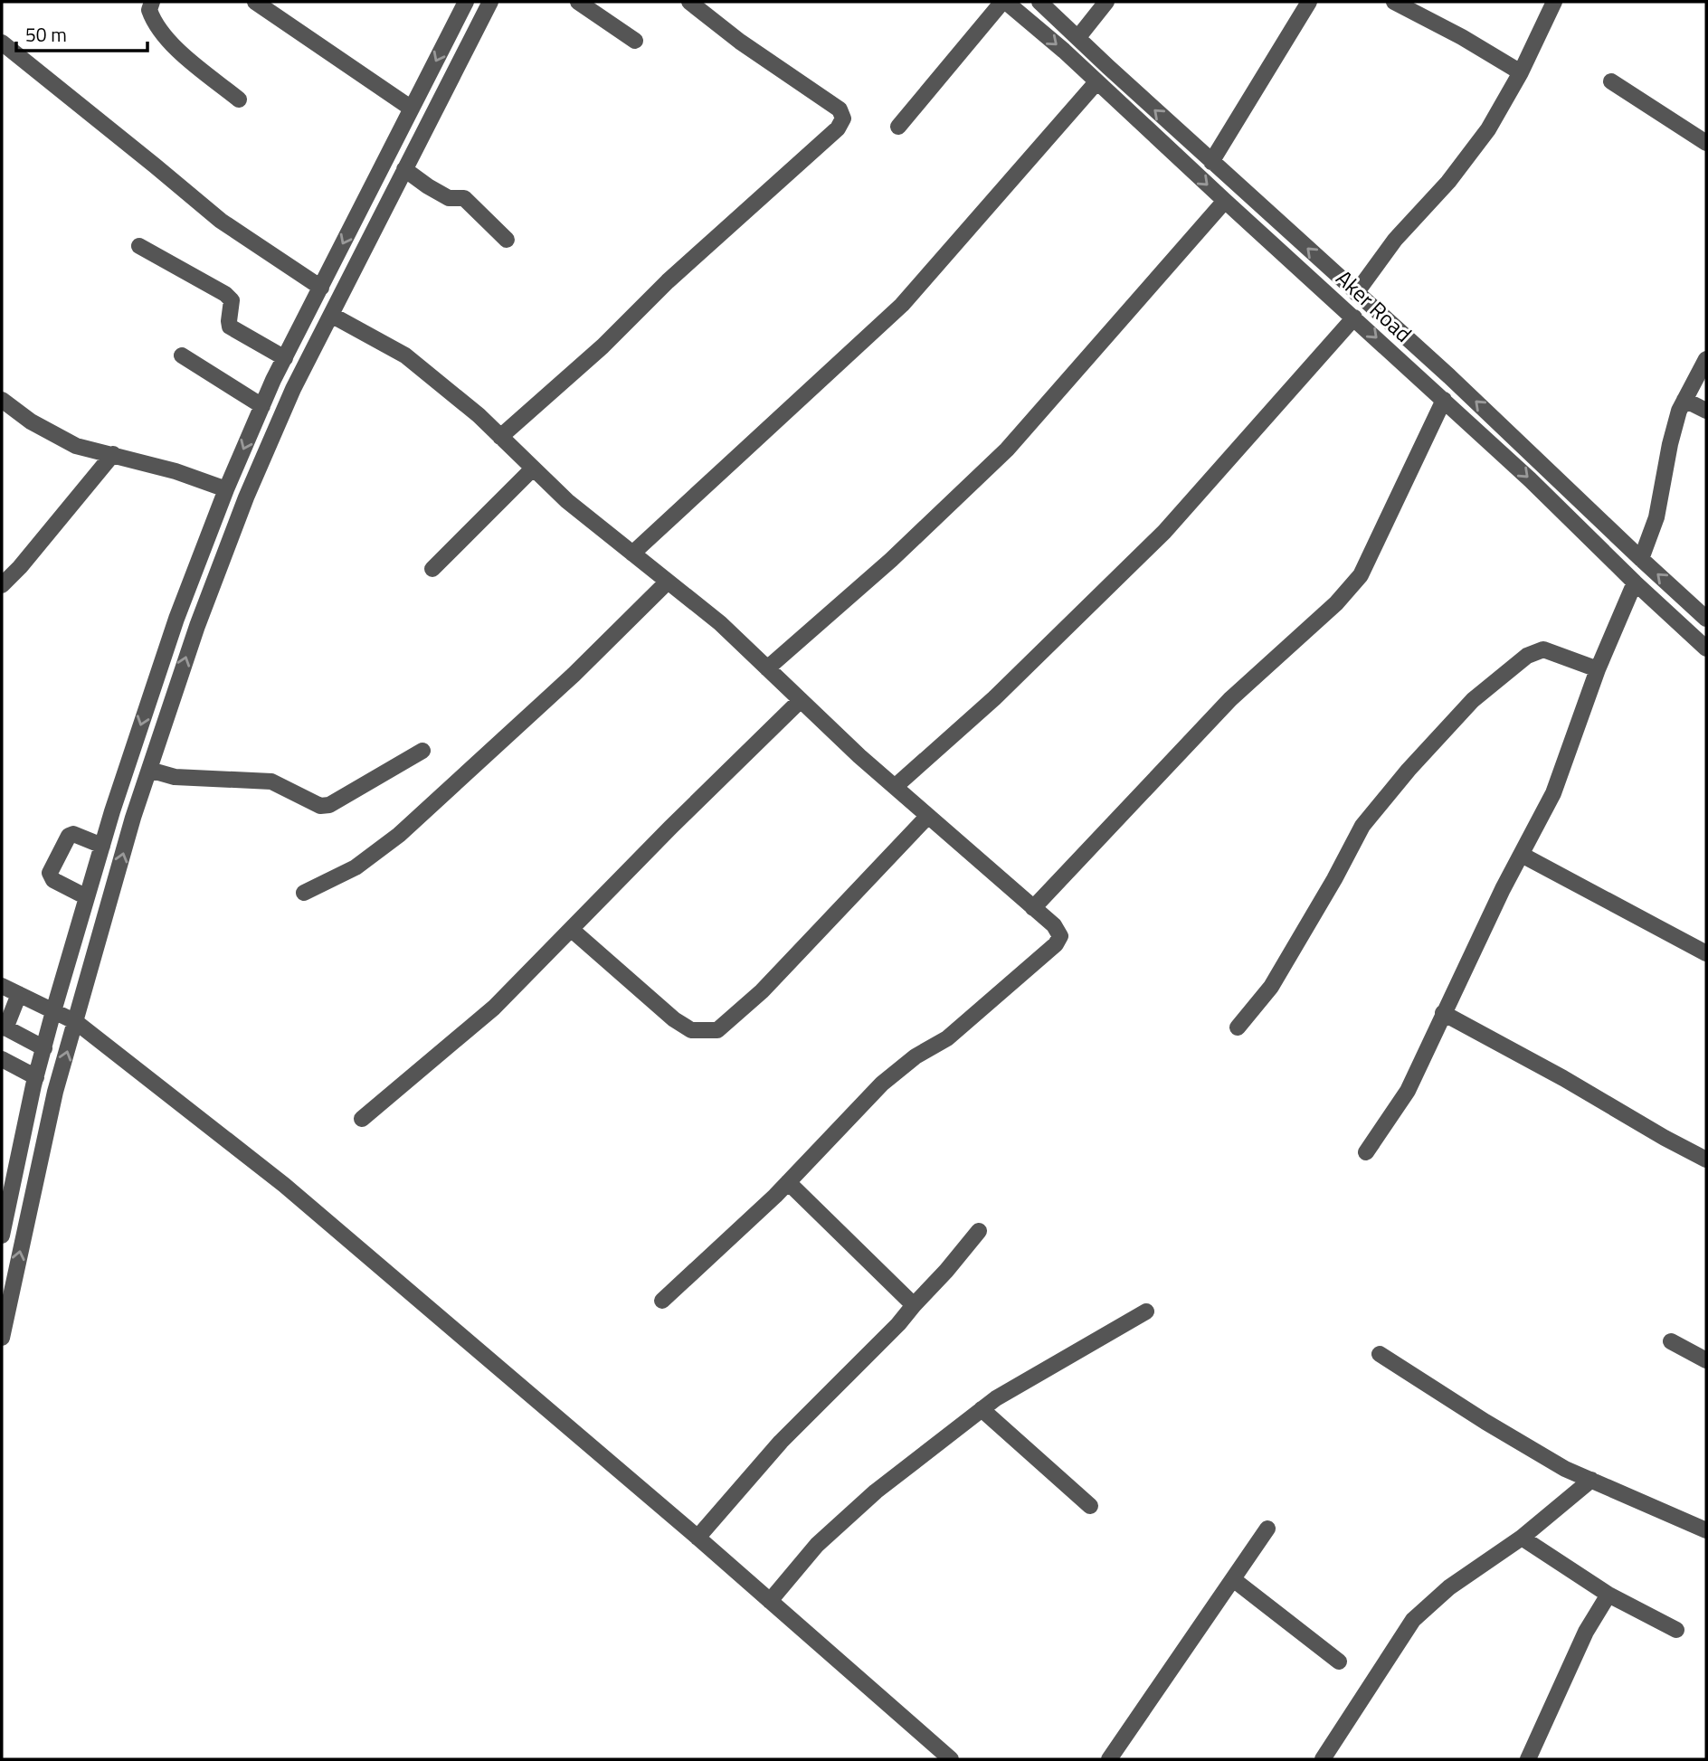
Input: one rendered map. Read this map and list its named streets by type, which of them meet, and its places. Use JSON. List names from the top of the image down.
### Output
{
  "streets": {
    "street": ["Aker Road"]
  },
  "scale_bar": "50 m"
}
